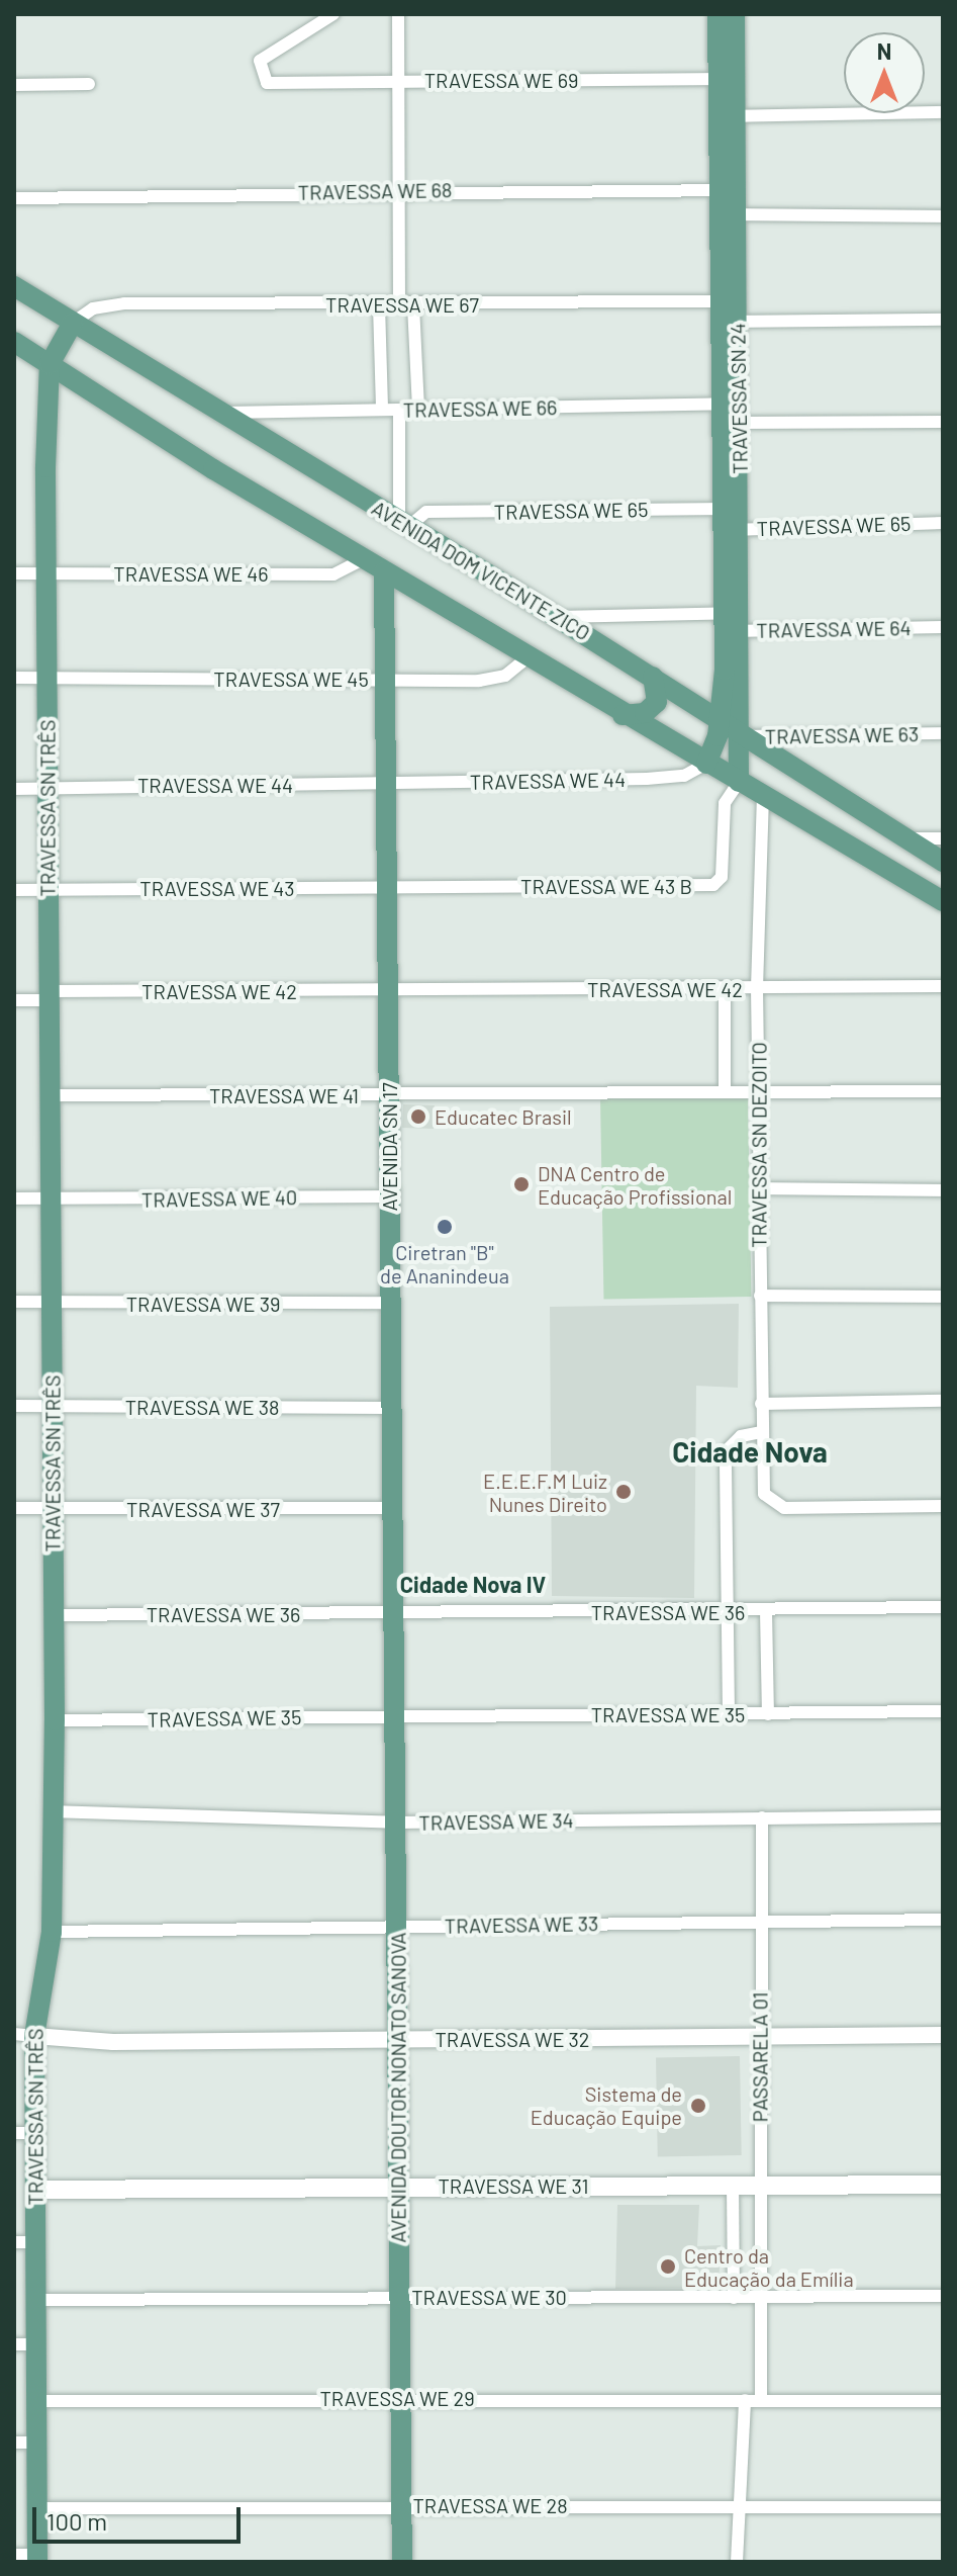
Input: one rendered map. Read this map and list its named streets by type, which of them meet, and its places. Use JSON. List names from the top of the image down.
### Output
{
  "streets": {
    "main road": [
      "TRAVESSA SN 24",
      "AVENIDA DOM VICENTE ZICO",
      "TRAVESSA SN TRÊS",
      "AVENIDA SN 17",
      "AVENIDA DOUTOR NONATO SANOVA",
      "TRAVESSA WE 31"
    ],
    "street": [
      "TRAVESSA WE 69",
      "TRAVESSA WE 68",
      "TRAVESSA WE 67",
      "TRAVESSA WE 66",
      "TRAVESSA WE 65",
      "TRAVESSA WE 46",
      "TRAVESSA WE 64",
      "TRAVESSA WE 45",
      "TRAVESSA WE 63",
      "TRAVESSA WE 44",
      "TRAVESSA WE 43 B",
      "TRAVESSA WE 43",
      "TRAVESSA WE 42",
      "TRAVESSA WE 41",
      "TRAVESSA SN DEZOITO",
      "TRAVESSA WE 40",
      "TRAVESSA WE 39",
      "TRAVESSA WE 38",
      "TRAVESSA WE 37",
      "TRAVESSA WE 36",
      "TRAVESSA WE 35",
      "TRAVESSA WE 34",
      "TRAVESSA WE 33",
      "TRAVESSA WE 32",
      "PASSARELA 01",
      "TRAVESSA WE 30",
      "TRAVESSA WE 29",
      "TRAVESSA WE 28"
    ]
  },
  "crossings": [
    ["TRAVESSA WE 69", "TRAVESSA SN 24"],
    ["TRAVESSA WE 68", "TRAVESSA SN 24"],
    ["TRAVESSA WE 67", "TRAVESSA SN 24"],
    ["TRAVESSA WE 67", "AVENIDA DOM VICENTE ZICO"],
    ["TRAVESSA SN 24", "TRAVESSA WE 66"],
    ["TRAVESSA SN 24", "TRAVESSA WE 65"],
    ["TRAVESSA SN 24", "AVENIDA DOM VICENTE ZICO"],
    ["TRAVESSA SN 24", "TRAVESSA WE 64"],
    ["TRAVESSA SN 24", "TRAVESSA WE 63"],
    ["TRAVESSA SN 24", "TRAVESSA WE 44"],
    ["TRAVESSA SN 24", "TRAVESSA WE 43 B"],
    ["TRAVESSA WE 66", "AVENIDA DOM VICENTE ZICO"],
    ["TRAVESSA WE 65", "AVENIDA DOM VICENTE ZICO"],
    ["AVENIDA DOM VICENTE ZICO", "TRAVESSA WE 64"],
    ["AVENIDA DOM VICENTE ZICO", "TRAVESSA WE 63"],
    ["TRAVESSA WE 46", "TRAVESSA SN TRÊS"],
    ["TRAVESSA WE 45", "TRAVESSA SN TRÊS"],
    ["TRAVESSA WE 45", "AVENIDA SN 17"],
    ["TRAVESSA WE 44", "TRAVESSA SN TRÊS"],
    ["TRAVESSA WE 44", "AVENIDA SN 17"],
    ["TRAVESSA SN TRÊS", "TRAVESSA WE 43"],
    ["TRAVESSA SN TRÊS", "TRAVESSA WE 42"],
    ["TRAVESSA SN TRÊS", "TRAVESSA WE 41"],
    ["TRAVESSA SN TRÊS", "TRAVESSA WE 40"],
    ["TRAVESSA SN TRÊS", "TRAVESSA WE 39"],
    ["TRAVESSA SN TRÊS", "TRAVESSA WE 38"],
    ["TRAVESSA SN TRÊS", "TRAVESSA WE 37"],
    ["TRAVESSA SN TRÊS", "TRAVESSA WE 36"],
    ["TRAVESSA SN TRÊS", "TRAVESSA WE 35"],
    ["TRAVESSA SN TRÊS", "TRAVESSA WE 34"],
    ["TRAVESSA SN TRÊS", "TRAVESSA WE 33"],
    ["TRAVESSA SN TRÊS", "TRAVESSA WE 32"],
    ["TRAVESSA SN TRÊS", "TRAVESSA WE 31"],
    ["TRAVESSA SN TRÊS", "TRAVESSA WE 30"],
    ["TRAVESSA SN TRÊS", "TRAVESSA WE 29"],
    ["TRAVESSA SN TRÊS", "TRAVESSA WE 28"],
    ["TRAVESSA WE 43 B", "TRAVESSA WE 43"],
    ["TRAVESSA WE 43 B", "AVENIDA SN 17"],
    ["TRAVESSA WE 43", "AVENIDA SN 17"],
    ["TRAVESSA WE 42", "TRAVESSA SN DEZOITO"],
    ["TRAVESSA WE 42", "AVENIDA SN 17"],
    ["TRAVESSA WE 41", "TRAVESSA SN DEZOITO"],
    ["TRAVESSA WE 41", "AVENIDA SN 17"],
    ["AVENIDA SN 17", "TRAVESSA WE 40"],
    ["AVENIDA SN 17", "TRAVESSA WE 39"],
    ["AVENIDA SN 17", "TRAVESSA WE 38"],
    ["AVENIDA SN 17", "TRAVESSA WE 37"],
    ["AVENIDA SN 17", "TRAVESSA WE 36"],
    ["AVENIDA SN 17", "AVENIDA DOUTOR NONATO SANOVA"],
    ["TRAVESSA WE 36", "AVENIDA DOUTOR NONATO SANOVA"],
    ["TRAVESSA WE 35", "AVENIDA DOUTOR NONATO SANOVA"],
    ["TRAVESSA WE 34", "PASSARELA 01"],
    ["TRAVESSA WE 34", "AVENIDA DOUTOR NONATO SANOVA"],
    ["TRAVESSA WE 33", "PASSARELA 01"],
    ["TRAVESSA WE 33", "AVENIDA DOUTOR NONATO SANOVA"],
    ["TRAVESSA WE 32", "PASSARELA 01"],
    ["TRAVESSA WE 32", "AVENIDA DOUTOR NONATO SANOVA"],
    ["PASSARELA 01", "TRAVESSA WE 31"],
    ["PASSARELA 01", "TRAVESSA WE 30"],
    ["PASSARELA 01", "TRAVESSA WE 29"],
    ["AVENIDA DOUTOR NONATO SANOVA", "TRAVESSA WE 31"],
    ["AVENIDA DOUTOR NONATO SANOVA", "TRAVESSA WE 30"],
    ["AVENIDA DOUTOR NONATO SANOVA", "TRAVESSA WE 29"],
    ["AVENIDA DOUTOR NONATO SANOVA", "TRAVESSA WE 28"]
  ],
  "districts": ["Cidade Nova", "Cidade Nova IV"],
  "places": [
    "Educatec Brasil",
    "DNA Centro de Educação Profissional",
    "Ciretran \"B\" de Ananindeua",
    "E.E.E.F.M Luiz Nunes Direito",
    "Sistema de Educação Equipe",
    "Centro da Educação da Emília"
  ],
  "scale_bar": "100 m",
  "north": "top"
}
